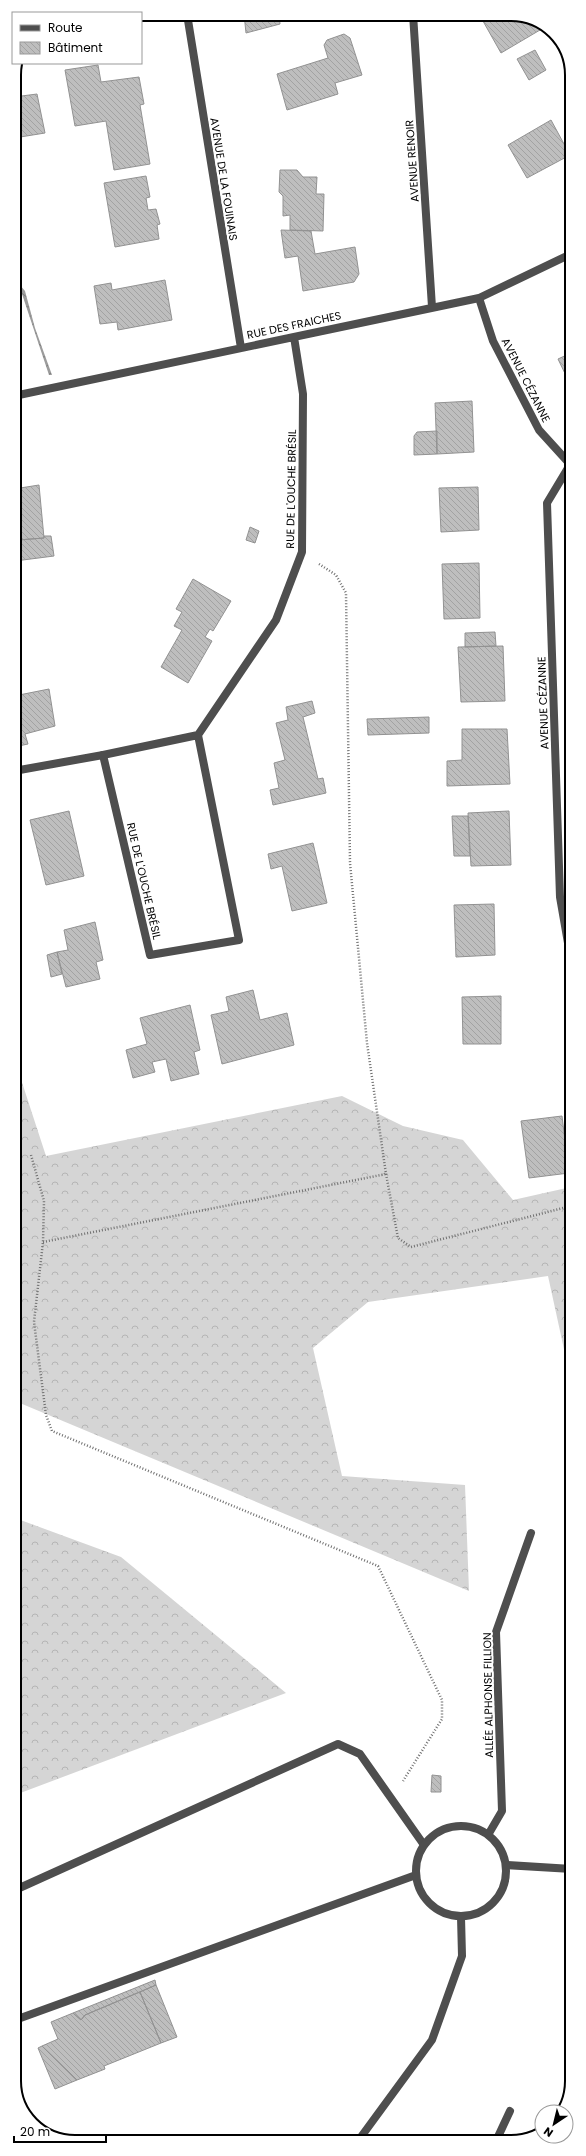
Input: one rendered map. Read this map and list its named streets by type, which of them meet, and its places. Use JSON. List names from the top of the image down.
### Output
{
  "streets": {
    "street": [
      "AVENUE RENOIR",
      "AVENUE DE LA FOUINAIS",
      "RUE DES FRAICHES",
      "AVENUE CÉZANNE",
      "RUE DE L'OUCHE BRÉSIL",
      "ALLÉE ALPHONSE FILLION"
    ]
  },
  "crossings": [
    ["AVENUE RENOIR", "RUE DES FRAICHES"],
    ["AVENUE DE LA FOUINAIS", "RUE DES FRAICHES"],
    ["RUE DES FRAICHES", "AVENUE CÉZANNE"],
    ["RUE DES FRAICHES", "RUE DE L'OUCHE BRÉSIL"]
  ],
  "legend": ["Route", "Bâtiment"],
  "scale_bar": "20 m",
  "north": "bottom left"
}
